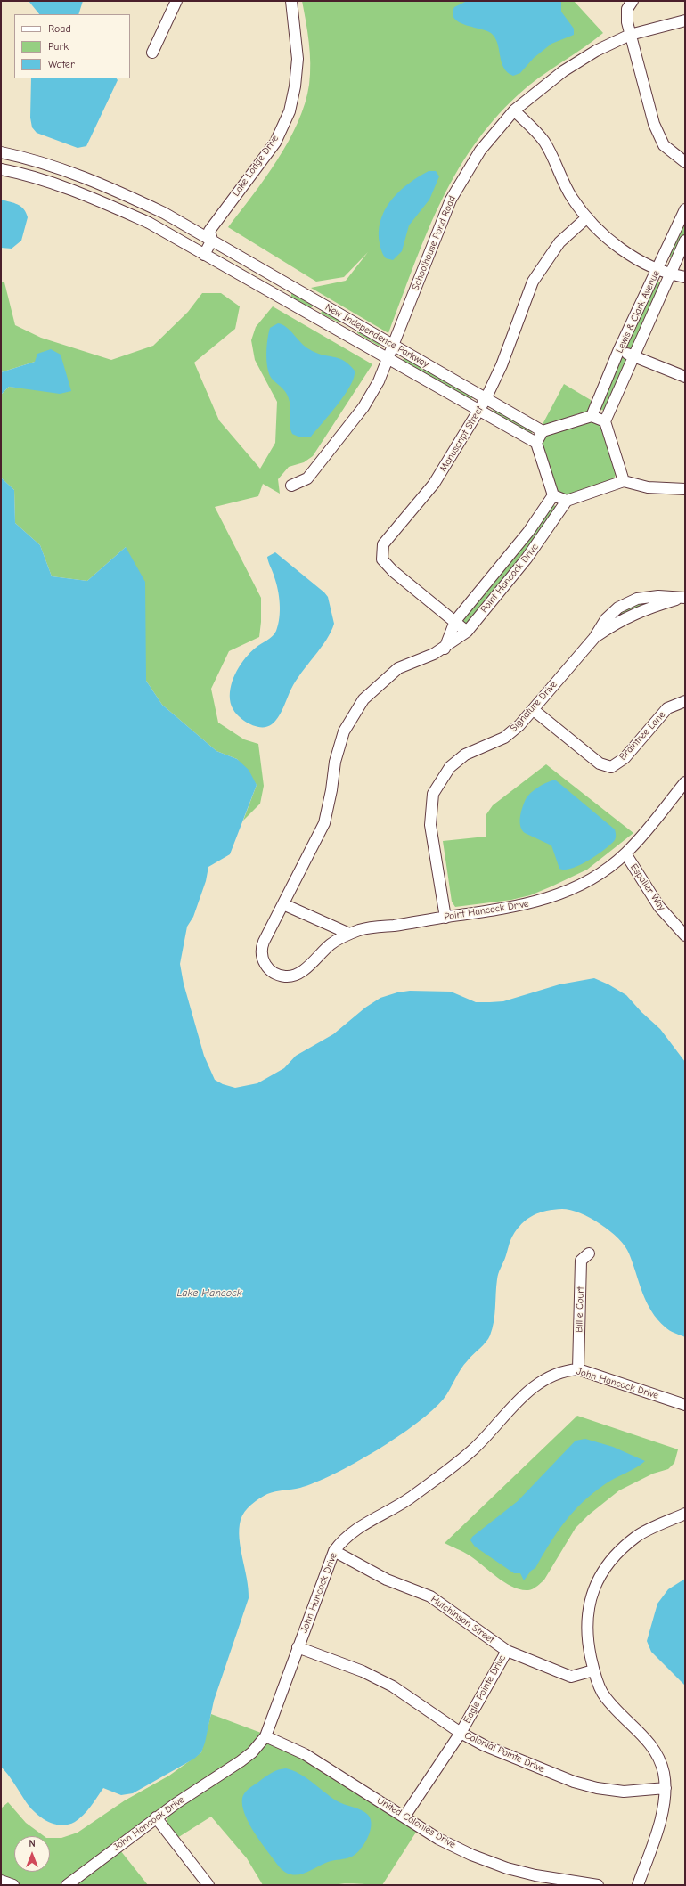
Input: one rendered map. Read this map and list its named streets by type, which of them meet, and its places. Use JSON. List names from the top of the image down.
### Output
{
  "streets": {
    "street": [
      "Lake Lodge Drive",
      "Schoolhouse Pond Road",
      "Lewis & Clark Avenue",
      "New Independence Parkway",
      "Manuscript Street",
      "Point Hancock Drive",
      "Signature Drive",
      "Braintree Lane",
      "Espalier Way",
      "Billie Court",
      "John Hancock Drive",
      "Hutchinson Street",
      "Eagle Pointe Drive",
      "Colonial Pointe Drive",
      "United Colonies Drive"
    ]
  },
  "crossings": [
    ["Lake Lodge Drive", "New Independence Parkway"],
    ["Schoolhouse Pond Road", "New Independence Parkway"],
    ["Lewis & Clark Avenue", "New Independence Parkway"],
    ["Lewis & Clark Avenue", "Point Hancock Drive"],
    ["New Independence Parkway", "Manuscript Street"],
    ["New Independence Parkway", "Point Hancock Drive"],
    ["Manuscript Street", "Point Hancock Drive"],
    ["Point Hancock Drive", "Signature Drive"],
    ["Point Hancock Drive", "Espalier Way"],
    ["Signature Drive", "Braintree Lane"],
    ["Billie Court", "John Hancock Drive"],
    ["John Hancock Drive", "Hutchinson Street"],
    ["John Hancock Drive", "Colonial Pointe Drive"],
    ["John Hancock Drive", "United Colonies Drive"],
    ["Hutchinson Street", "Eagle Pointe Drive"],
    ["Eagle Pointe Drive", "Colonial Pointe Drive"],
    ["Eagle Pointe Drive", "United Colonies Drive"]
  ],
  "water": ["Lake Hancock"],
  "legend": ["Road", "Park", "Water"],
  "north": "top"
}
